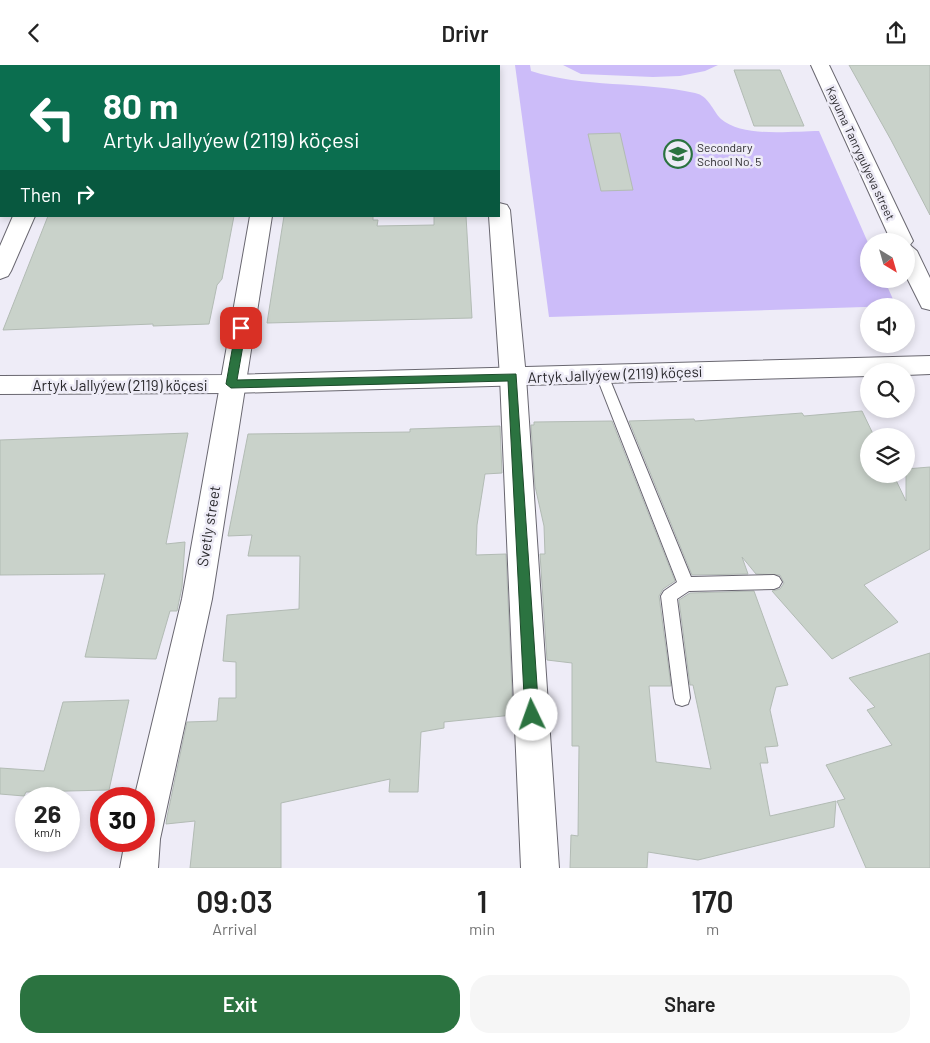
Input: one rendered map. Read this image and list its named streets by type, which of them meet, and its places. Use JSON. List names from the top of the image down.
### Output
{
  "streets": {
    "street": ["Kayuma Tanrygulyeva street", "Artyk Jallyýew (2119) köçesi", "Svetly street"]
  },
  "crossings": [
    ["Artyk Jallyýew (2119) köçesi", "Svetly street"]
  ],
  "places": {
    "school or university": ["Secondary School No. 5"]
  },
  "north": "bottom right",
  "page": {
    "header": "Drivr",
    "turn": ["80 m", "Artyk Jallyýew (2119) köçesi"],
    "then": "Then",
    "speed": "26 km/h",
    "limit": "30",
    "eta": [
      "09:03",
      "Arrival",
      "1",
      "min",
      "170",
      "m"
    ],
    "buttons": ["Exit", "Share"]
  }
}
